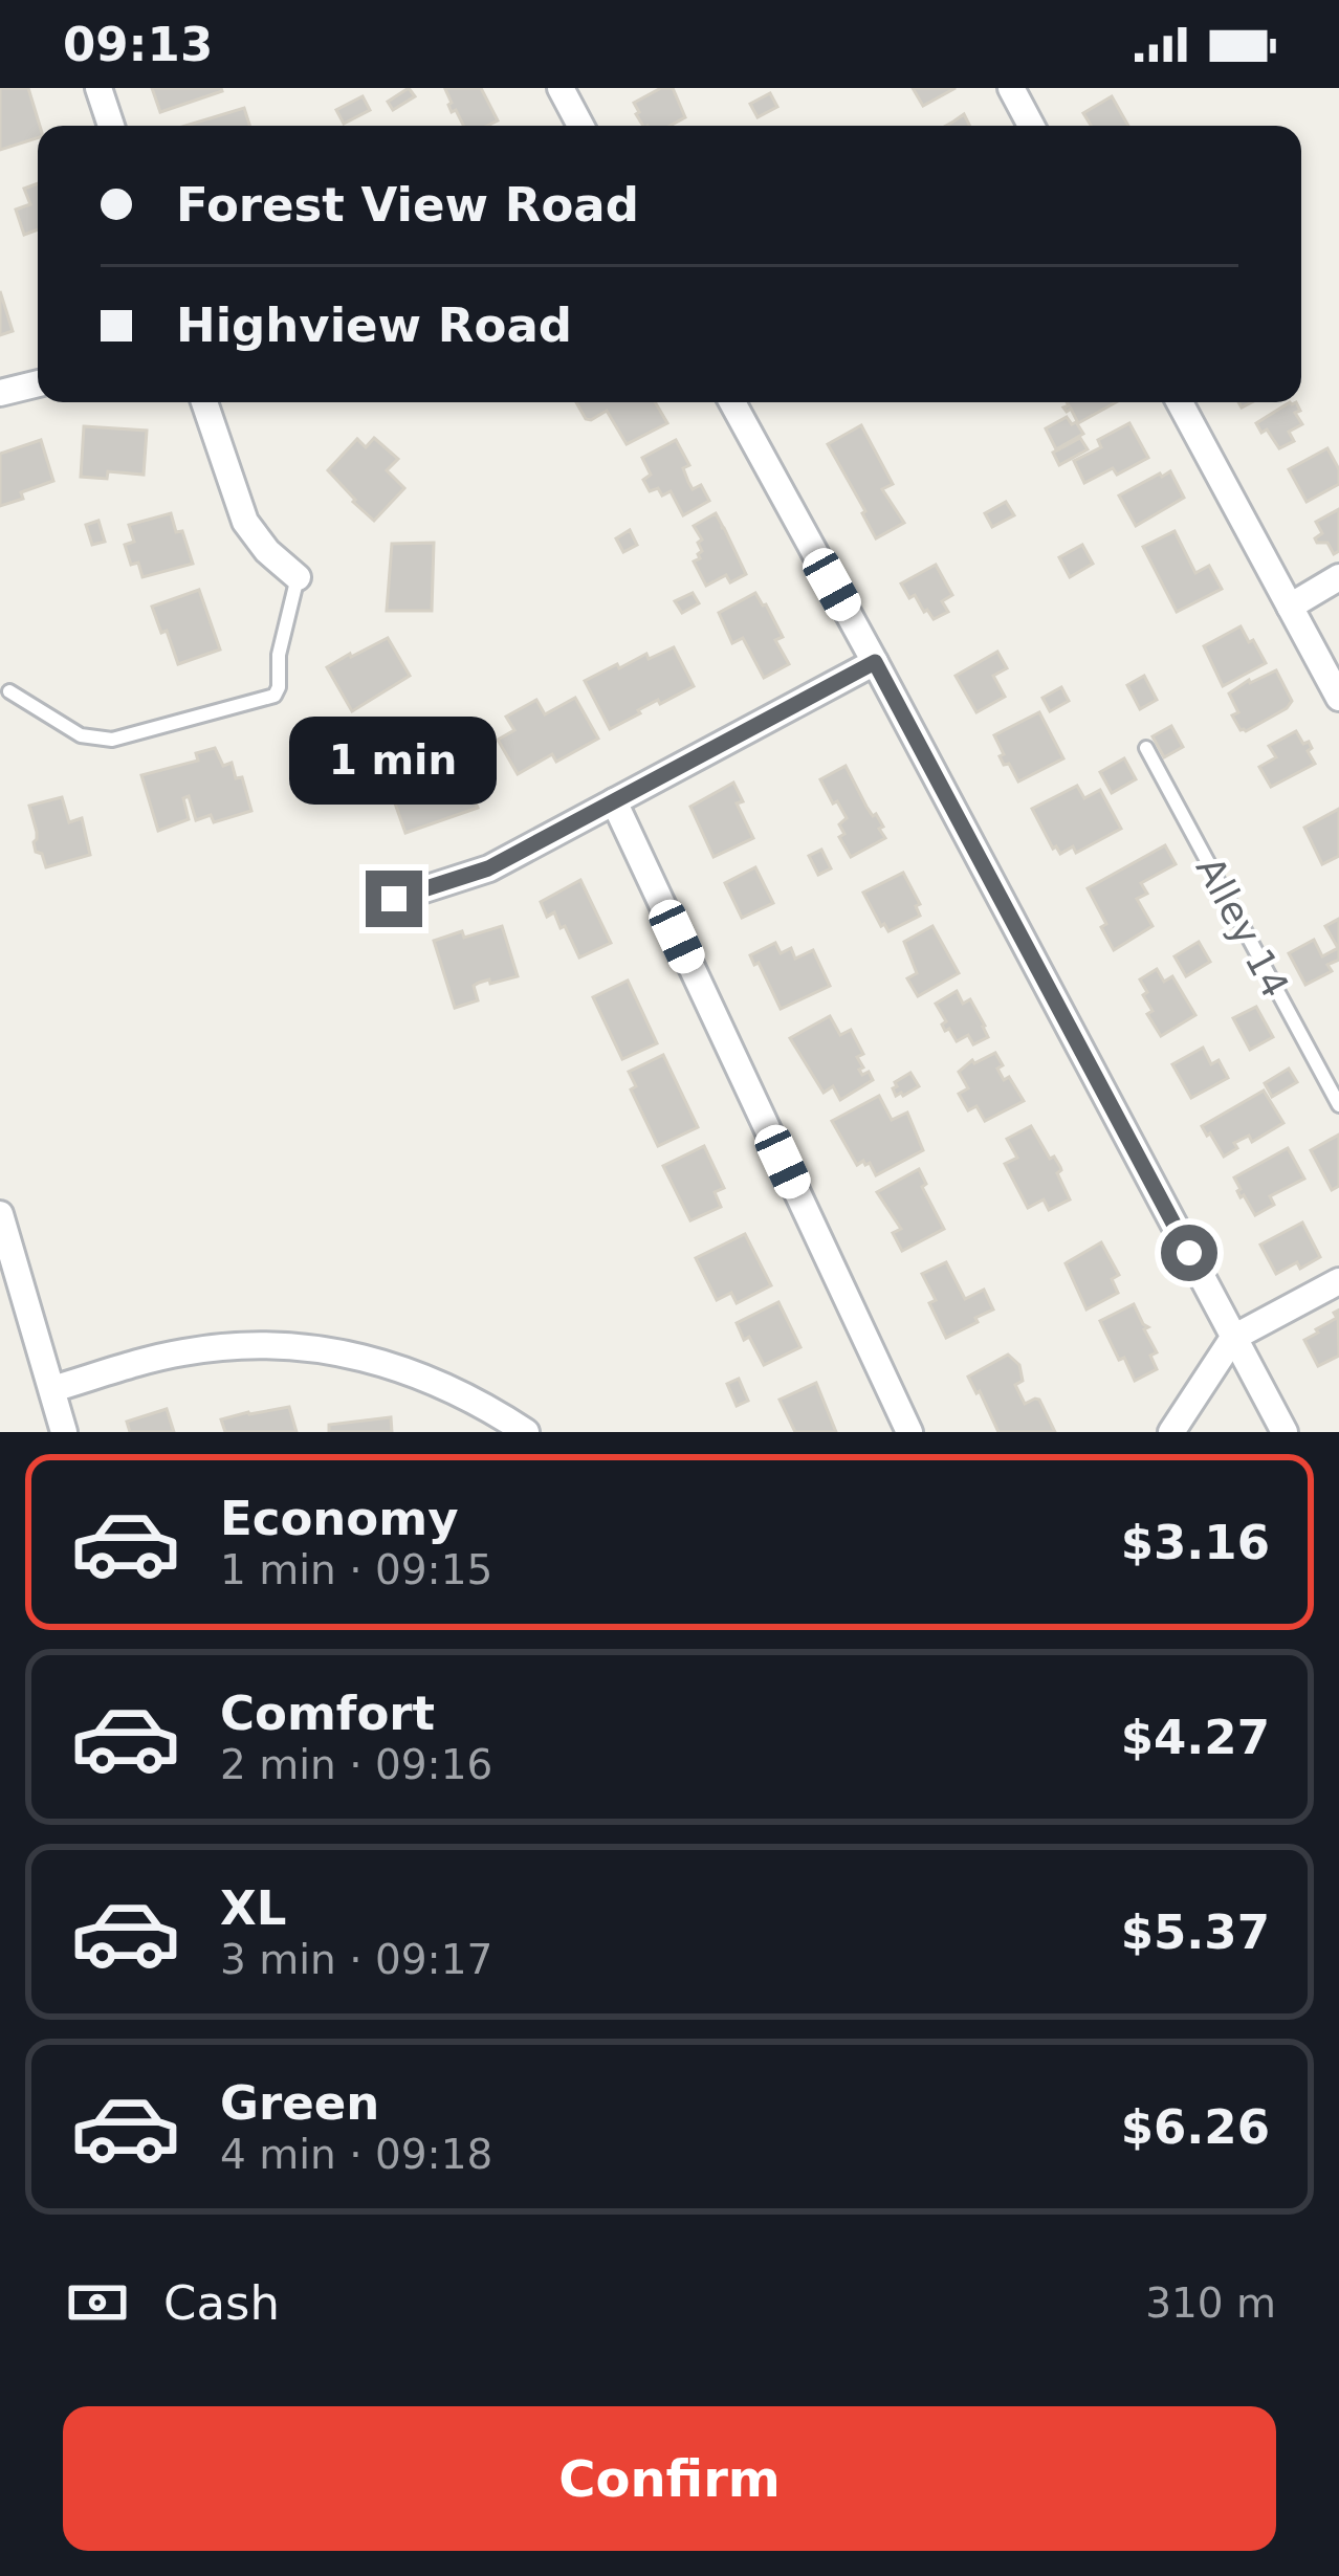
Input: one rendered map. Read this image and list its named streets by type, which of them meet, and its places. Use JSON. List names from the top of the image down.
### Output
{
  "streets": {
    "lane": ["Alley 14"]
  },
  "page": {
    "status": "09:13",
    "banner": ["Forest View Road", "Highview Road"],
    "bubble": "1 min",
    "list": [
      {
        "name": "Economy",
        "note": "1 min · 09:15",
        "value": "$3.16"
      },
      {
        "name": "Comfort",
        "note": "2 min · 09:16",
        "value": "$4.27"
      },
      {
        "name": "XL",
        "note": "3 min · 09:17",
        "value": "$5.37"
      },
      {
        "name": "Green",
        "note": "4 min · 09:18",
        "value": "$6.26"
      }
    ],
    "pay": ["Cash", "310 m"],
    "buttons": "Confirm"
  }
}
